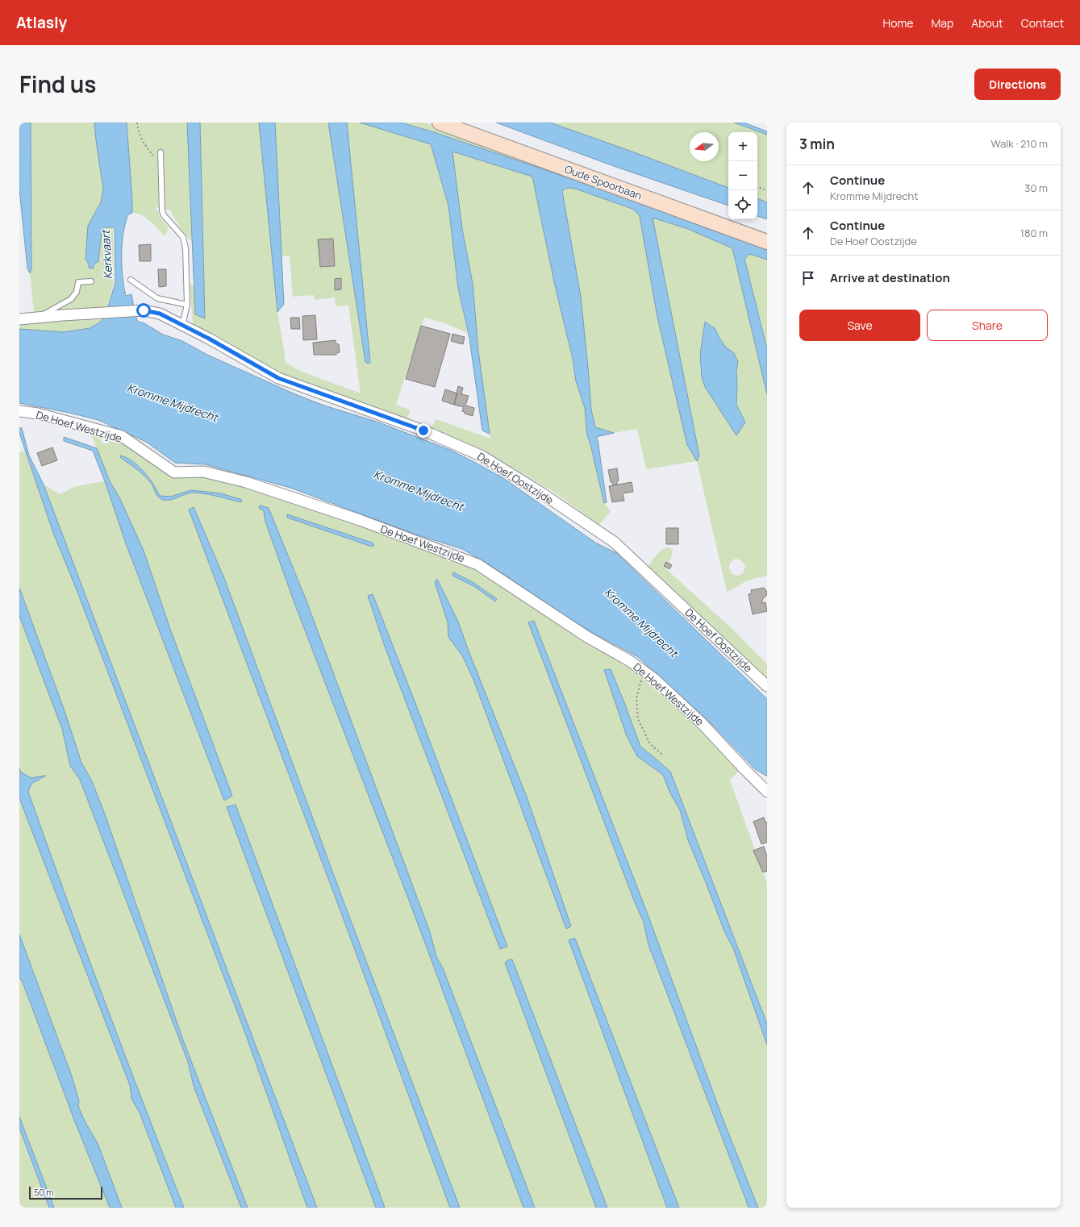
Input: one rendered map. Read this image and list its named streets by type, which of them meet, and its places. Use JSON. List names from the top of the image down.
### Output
{
  "streets": {
    "street": ["Oude Spoorbaan", "De Hoef Westzijde", "De Hoef Oostzijde"]
  },
  "water": ["Kerkvaart", "Kromme Mijdrecht"],
  "scale_bar": "50 m",
  "north": "left",
  "page": {
    "header": "Atlasly",
    "nav": [
      "Home",
      "Map",
      "About",
      "Contact"
    ],
    "title": "Find us",
    "buttons": [
      "Directions",
      ["Save", "Share"]
    ],
    "heading": ["3 min", "Walk · 210 m"],
    "map_buttons": ["+", "−"],
    "list": [
      ["Continue", "Kromme Mijdrecht", "30 m"],
      ["Continue", "De Hoef Oostzijde", "180 m"],
      "Arrive at destination"
    ],
    "scale": "50 m"
  }
}
